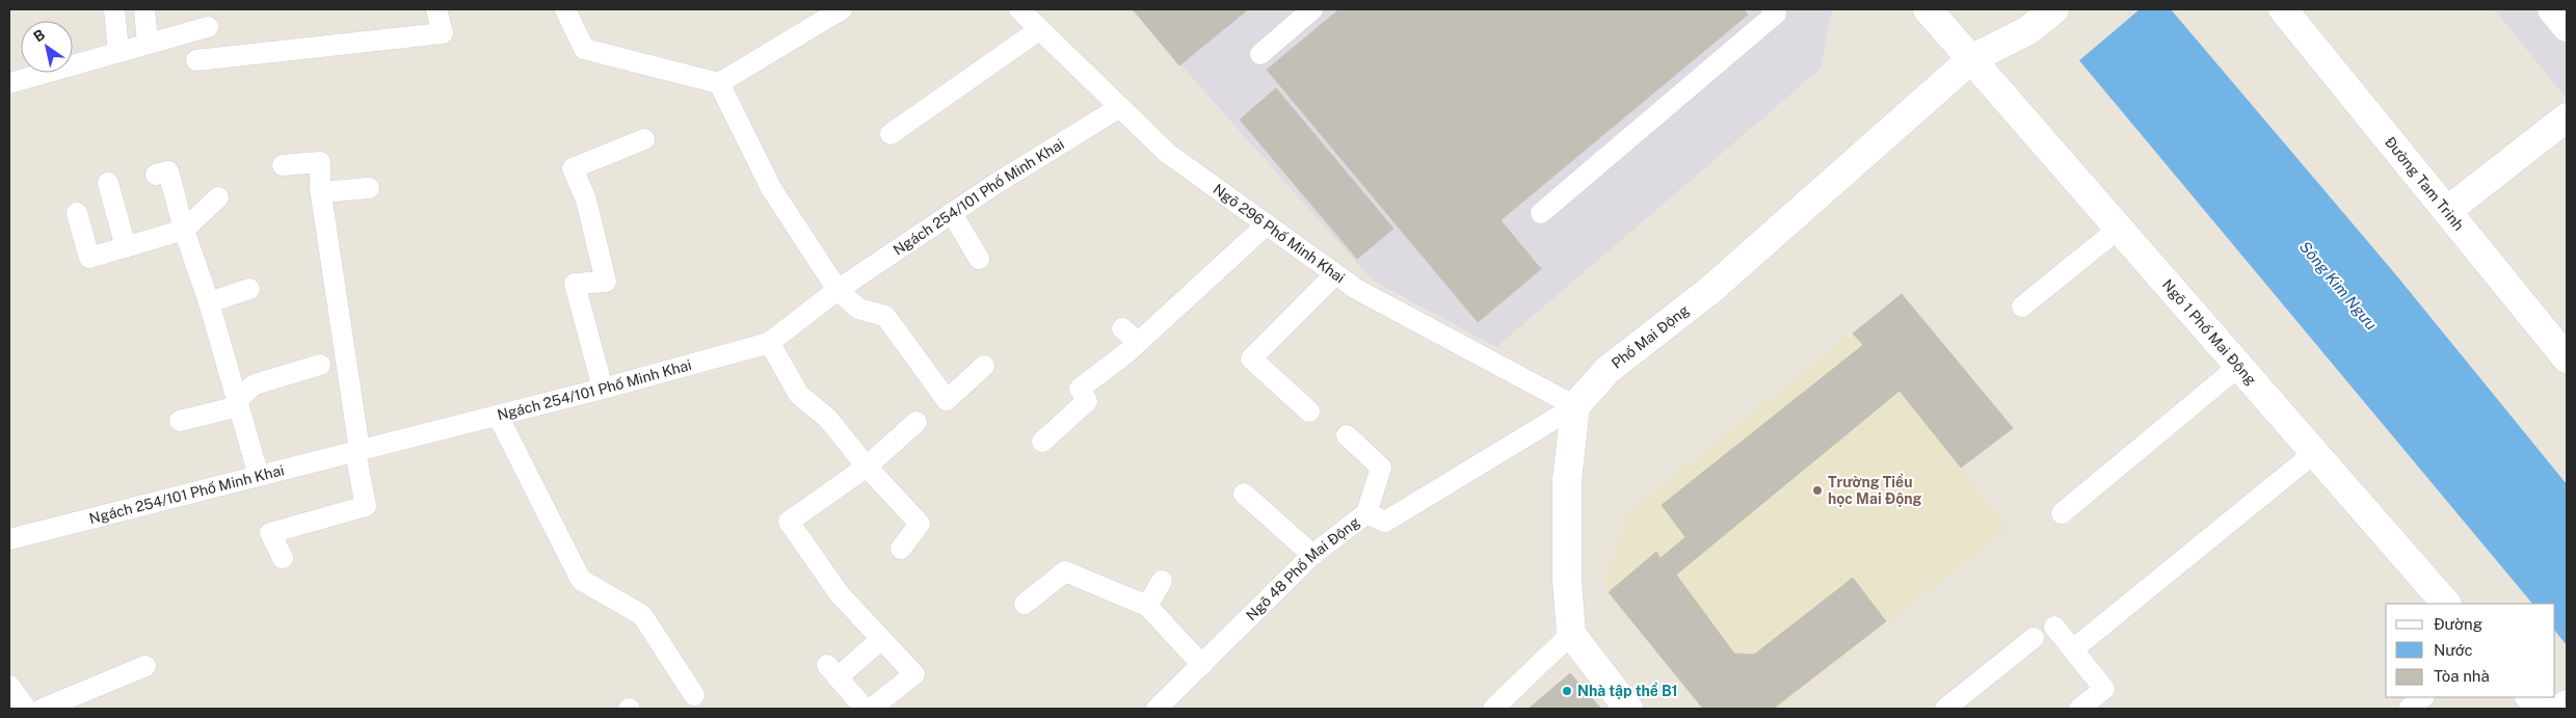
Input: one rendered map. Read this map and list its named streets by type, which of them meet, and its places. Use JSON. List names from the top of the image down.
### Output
{
  "streets": {
    "street": ["Đường Tam Trinh", "Ngõ 1 Phố Mai Động", "Phố Mai Động"],
    "lane": ["Ngách 254/101 Phố Minh Khai", "Ngõ 296 Phố Minh Khai", "Ngõ 48 Phố Mai Động"]
  },
  "crossings": [
    ["Ngách 254/101 Phố Minh Khai", "Ngõ 296 Phố Minh Khai"],
    ["Ngõ 296 Phố Minh Khai", "Phố Mai Động"],
    ["Ngõ 296 Phố Minh Khai", "Ngõ 48 Phố Mai Động"],
    ["Ngõ 1 Phố Mai Động", "Phố Mai Động"],
    ["Phố Mai Động", "Ngõ 48 Phố Mai Động"]
  ],
  "water": ["Sông Kim Ngưu"],
  "places": ["Trường Tiểu học Mai Động", "Nhà tập thể B1"],
  "legend": ["Đường", "Nước", "Tòa nhà"],
  "north": "top left"
}
